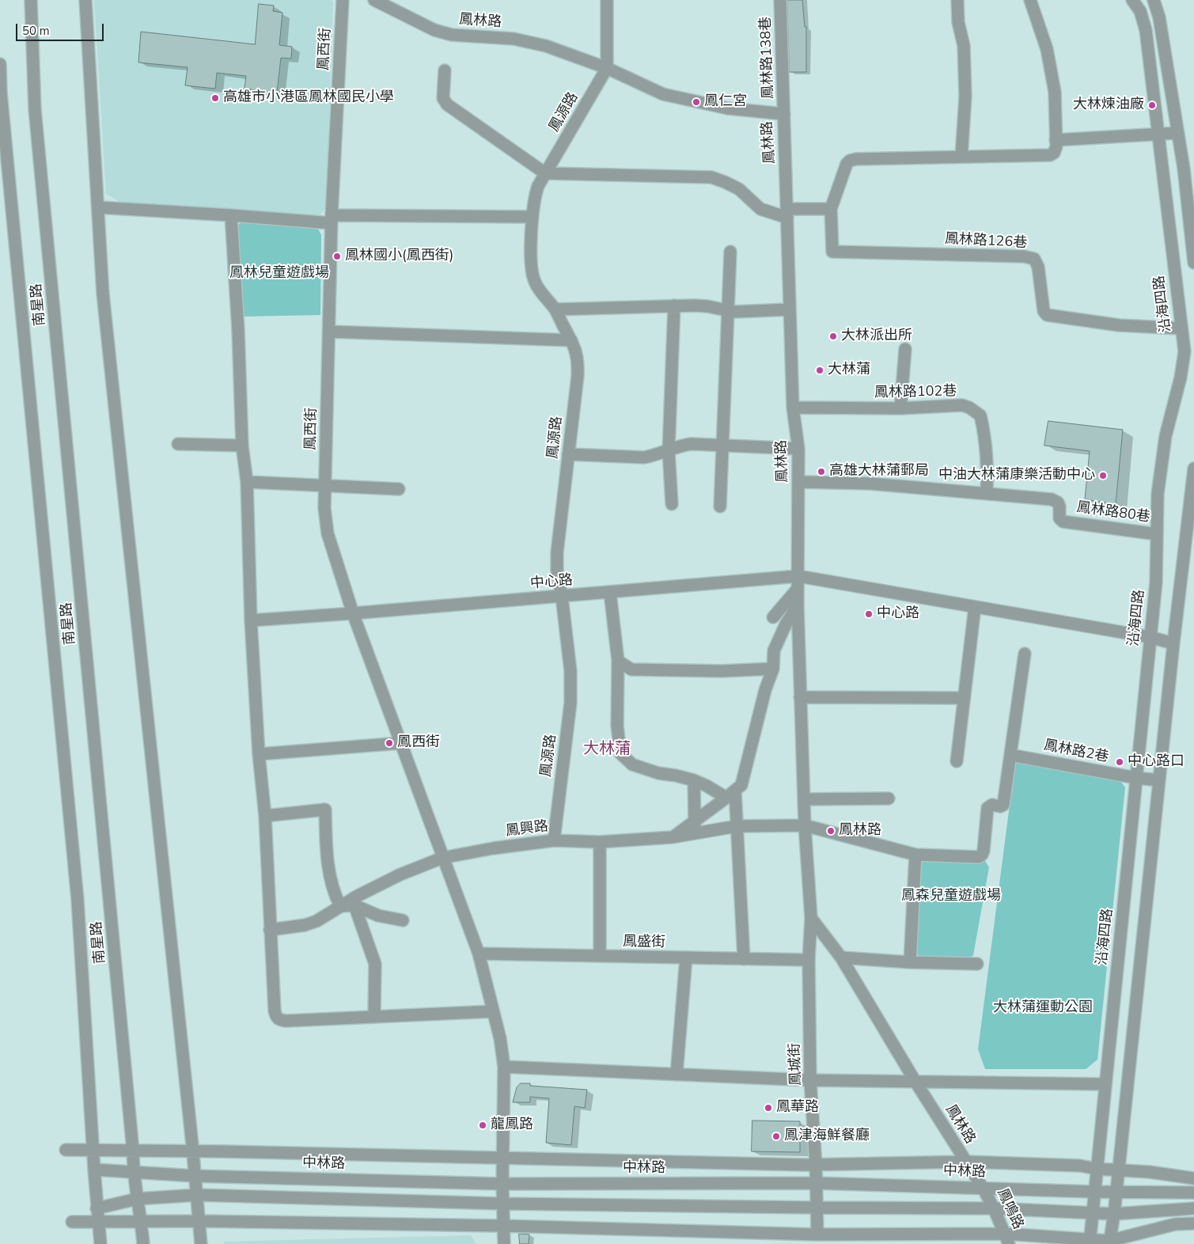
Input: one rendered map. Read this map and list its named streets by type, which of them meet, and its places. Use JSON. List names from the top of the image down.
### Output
{
  "streets": {
    "street": [
      "鳳林路",
      "鳳西街",
      "鳳林路138巷",
      "鳳源路",
      "鳳林路126巷",
      "沿海四路",
      "南星路",
      "鳳林路102巷",
      "鳳林路80巷",
      "中心路",
      "鳳林路2巷",
      "鳳興路",
      "鳳盛街",
      "鳳城街",
      "中林路",
      "鳳鳴路"
    ]
  },
  "crossings": [
    ["鳳林路", "鳳林路138巷"],
    ["鳳林路", "鳳源路"],
    ["鳳林路", "鳳林路102巷"],
    ["鳳林路", "鳳林路80巷"],
    ["鳳林路", "中心路"],
    ["鳳林路", "鳳興路"],
    ["鳳林路", "鳳城街"],
    ["鳳林路", "中林路"],
    ["鳳林路", "鳳鳴路"],
    ["鳳西街", "中心路"],
    ["鳳西街", "鳳興路"],
    ["鳳西街", "鳳盛街"],
    ["鳳源路", "中心路"],
    ["鳳源路", "鳳興路"],
    ["鳳林路126巷", "沿海四路"],
    ["沿海四路", "鳳林路80巷"],
    ["沿海四路", "中心路"],
    ["沿海四路", "鳳林路2巷"],
    ["沿海四路", "中林路"],
    ["南星路", "中林路"],
    ["鳳林路102巷", "鳳林路80巷"],
    ["鳳盛街", "鳳城街"],
    ["鳳城街", "中林路"],
    ["中林路", "鳳鳴路"]
  ],
  "districts": ["大林蒲"],
  "parks": ["鳳林兒童遊戲場", "鳳森兒童遊戲場", "大林蒲運動公園"],
  "places": [
    "高雄市小港區鳳林國民小學",
    "鳳仁宮",
    "大林煉油廠",
    "鳳林國小(鳳西街)",
    "大林派出所",
    "大林蒲",
    "高雄大林蒲郵局",
    "中油大林蒲康樂活動中心",
    "中心路",
    "鳳西街",
    "中心路口",
    "鳳林路",
    "鳳華路",
    "龍鳳路",
    "鳳津海鮮餐廳"
  ],
  "scale_bar": "50 m"
}
